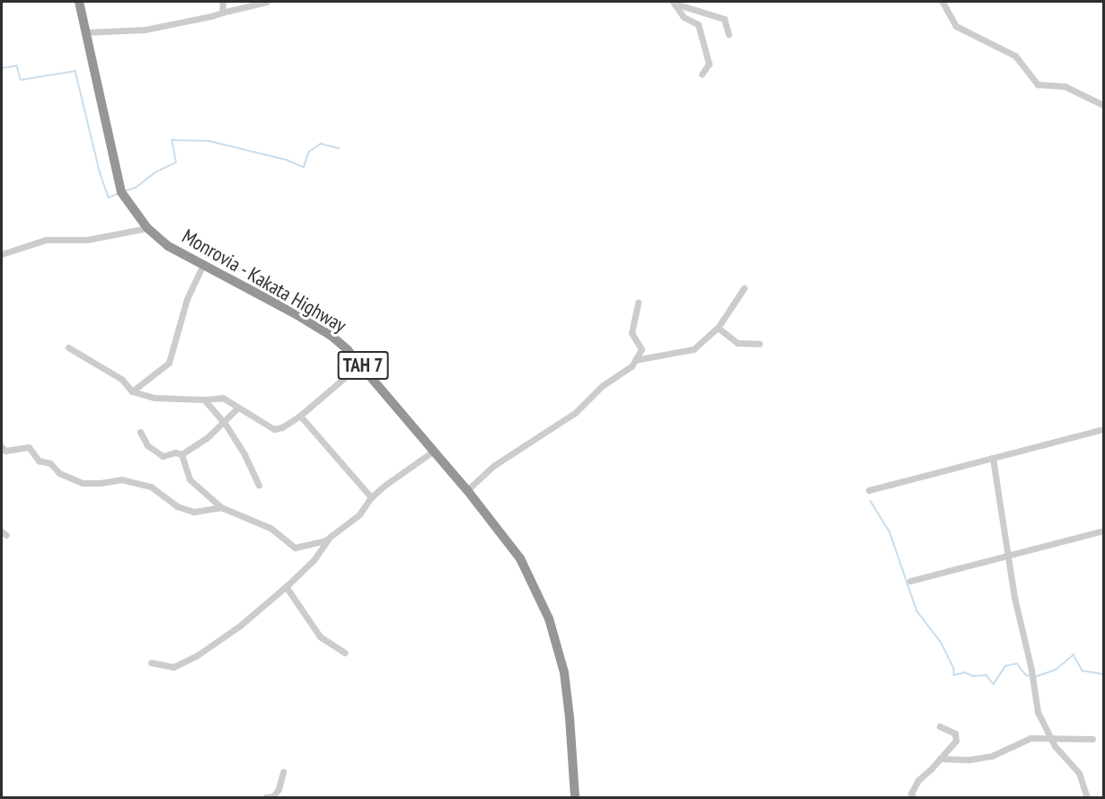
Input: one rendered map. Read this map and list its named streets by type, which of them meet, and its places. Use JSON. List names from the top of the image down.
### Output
{
  "streets": {
    "highway": ["Monrovia - Kakata Highway", "TAH 7"]
  }
}
